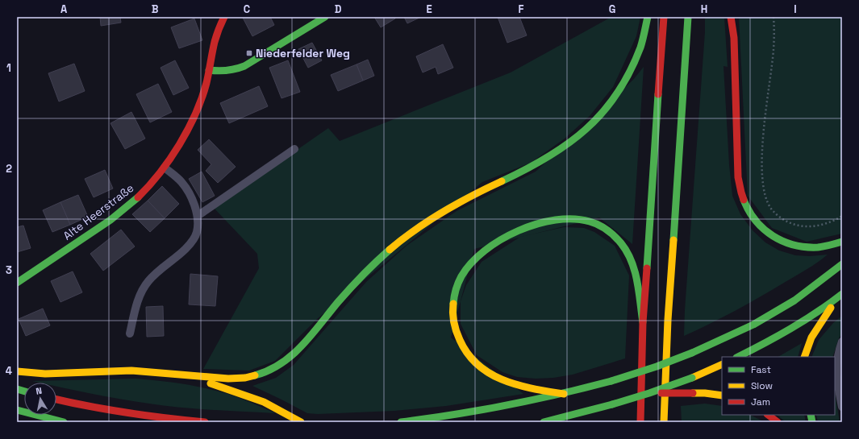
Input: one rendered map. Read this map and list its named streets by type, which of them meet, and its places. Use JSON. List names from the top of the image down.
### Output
{
  "streets": {
    "main road": ["Alte Heerstraße"]
  },
  "places": {
    "transit": ["Niederfelder Weg"]
  },
  "legend": ["Fast", "Slow", "Jam"],
  "north": "top",
  "grid": {
    "columns": [
      "A",
      "B",
      "C",
      "D",
      "E",
      "F",
      "G",
      "H",
      "I"
    ],
    "rows": [
      "1",
      "2",
      "3",
      "4"
    ]
  }
}
